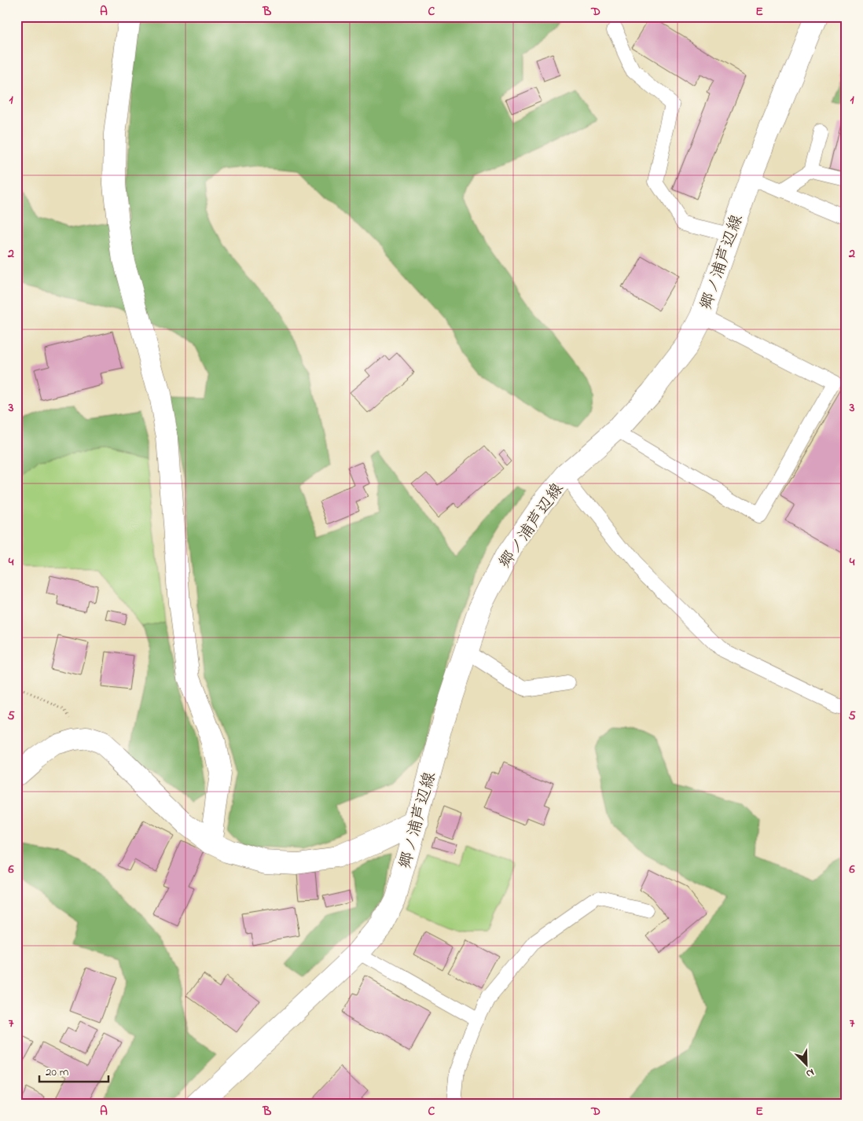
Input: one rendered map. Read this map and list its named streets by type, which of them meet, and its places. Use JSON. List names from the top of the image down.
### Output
{
  "streets": {
    "street": ["郷ノ浦芦辺線"]
  },
  "scale_bar": "20 m",
  "north": "bottom right",
  "grid": {
    "columns": [
      "A",
      "B",
      "C",
      "D",
      "E"
    ],
    "rows": [
      "1",
      "2",
      "3",
      "4",
      "5",
      "6",
      "7"
    ]
  }
}
